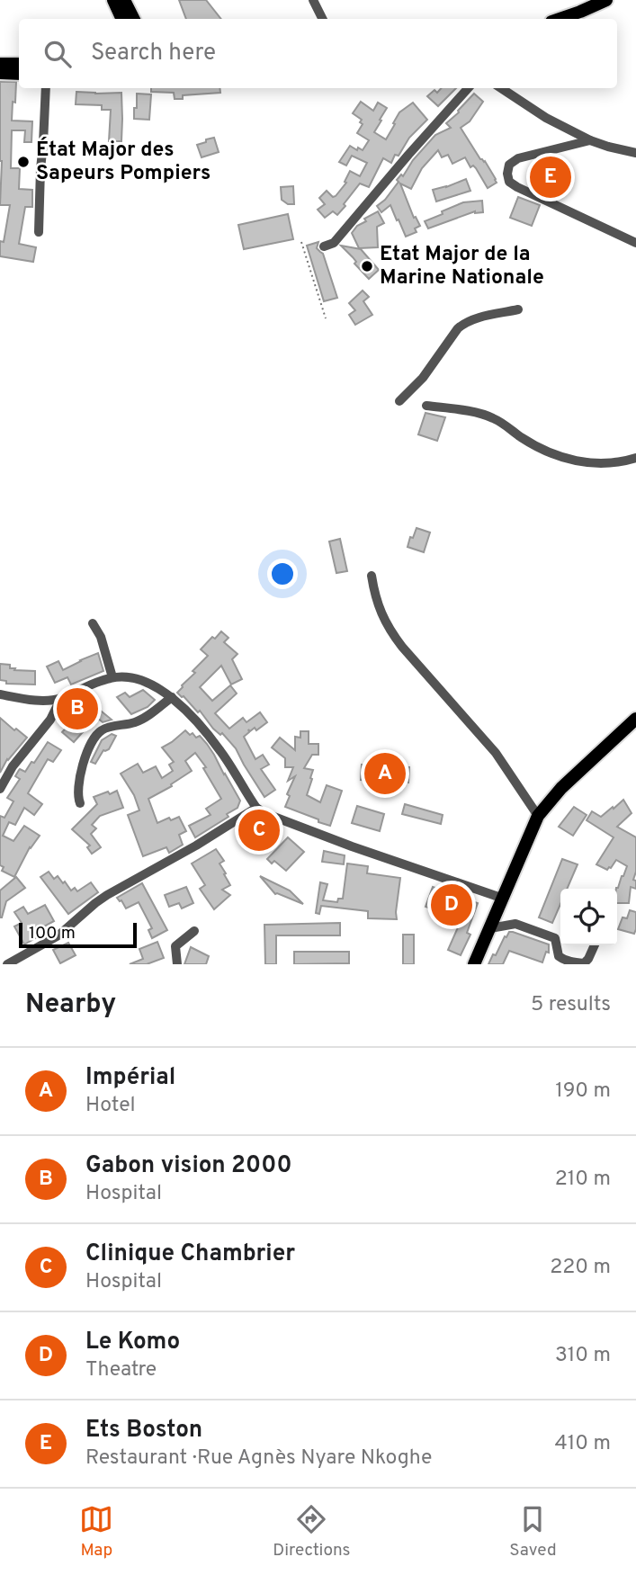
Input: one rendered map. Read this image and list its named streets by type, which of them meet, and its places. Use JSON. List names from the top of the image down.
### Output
{
  "places": ["État Major des Sapeurs Pompiers", "Etat Major de la Marine Nationale"],
  "scale_bar": "100 m",
  "page": {
    "search": "Search here",
    "pins": [
      "E",
      "B",
      "A",
      "C",
      "D"
    ],
    "scale": "100 m",
    "heading": ["Nearby", "5 results"],
    "list": [
      {
        "mark": "A",
        "name": "Impérial",
        "note": "Hotel",
        "value": "190 m"
      },
      {
        "mark": "B",
        "name": "Gabon vision 2000",
        "note": "Hospital",
        "value": "210 m"
      },
      {
        "mark": "C",
        "name": "Clinique Chambrier",
        "note": "Hospital",
        "value": "220 m"
      },
      {
        "mark": "D",
        "name": "Le Komo",
        "note": "Theatre",
        "value": "310 m"
      },
      {
        "mark": "E",
        "name": "Ets Boston",
        "note": "Restaurant · Rue Agnès Nyare Nkoghe",
        "value": "410 m"
      }
    ],
    "nav": ["Map", "Directions", "Saved"]
  }
}
